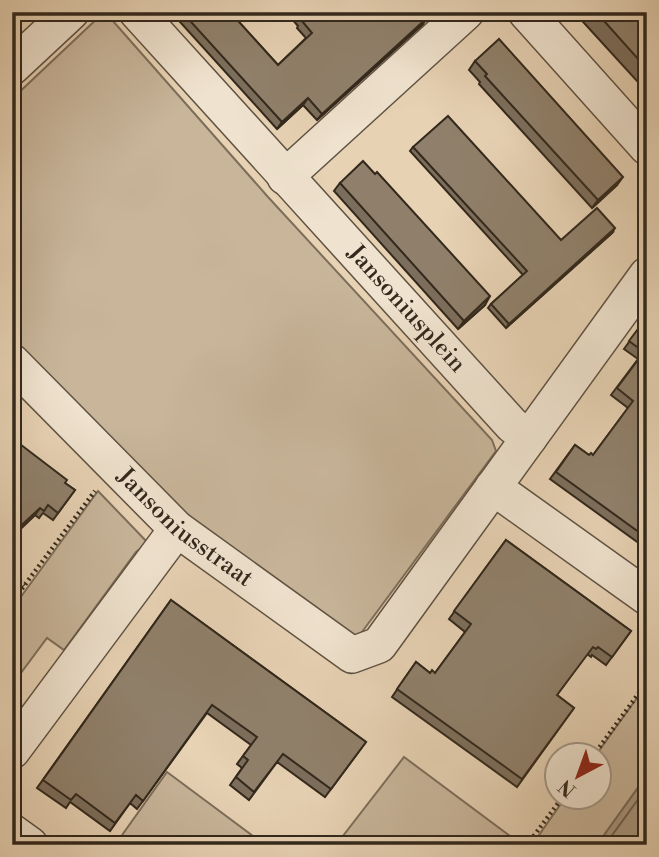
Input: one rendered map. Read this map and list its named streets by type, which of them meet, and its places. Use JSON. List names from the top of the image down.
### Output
{
  "streets": {
    "street": ["Jansoniusplein", "Jansoniusstraat"]
  },
  "north": "bottom left"
}
